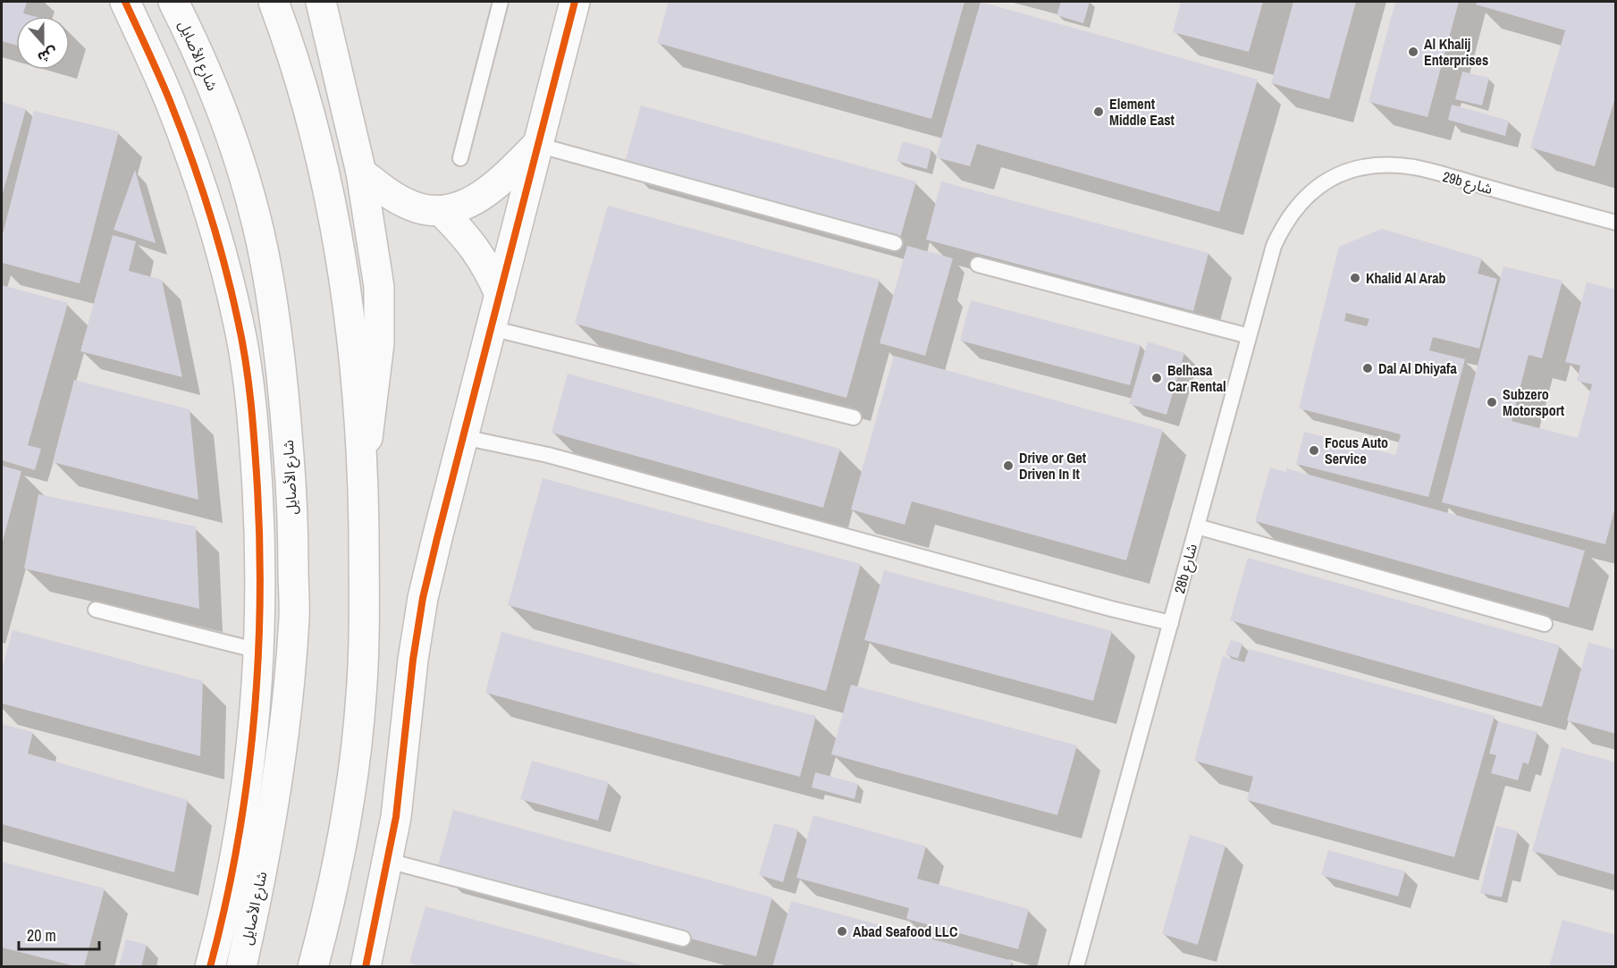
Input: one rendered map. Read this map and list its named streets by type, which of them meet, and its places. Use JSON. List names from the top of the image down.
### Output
{
  "streets": {
    "street": ["شارع الأصايل"],
    "lane": ["29b شارع", "28b شارع"]
  },
  "crossings": [
    ["29b شارع", "28b شارع"]
  ],
  "places": [
    "Al Khalij Enterprises",
    "Element Middle East",
    "Khalid Al Arab",
    "Dal Al Dhiyafa",
    "Belhasa Car Rental",
    "Subzero Motorsport",
    "Focus Auto Service",
    "Drive or Get Driven In It",
    "Abad Seafood LLC"
  ],
  "scale_bar": "20 m",
  "north": "bottom"
}
